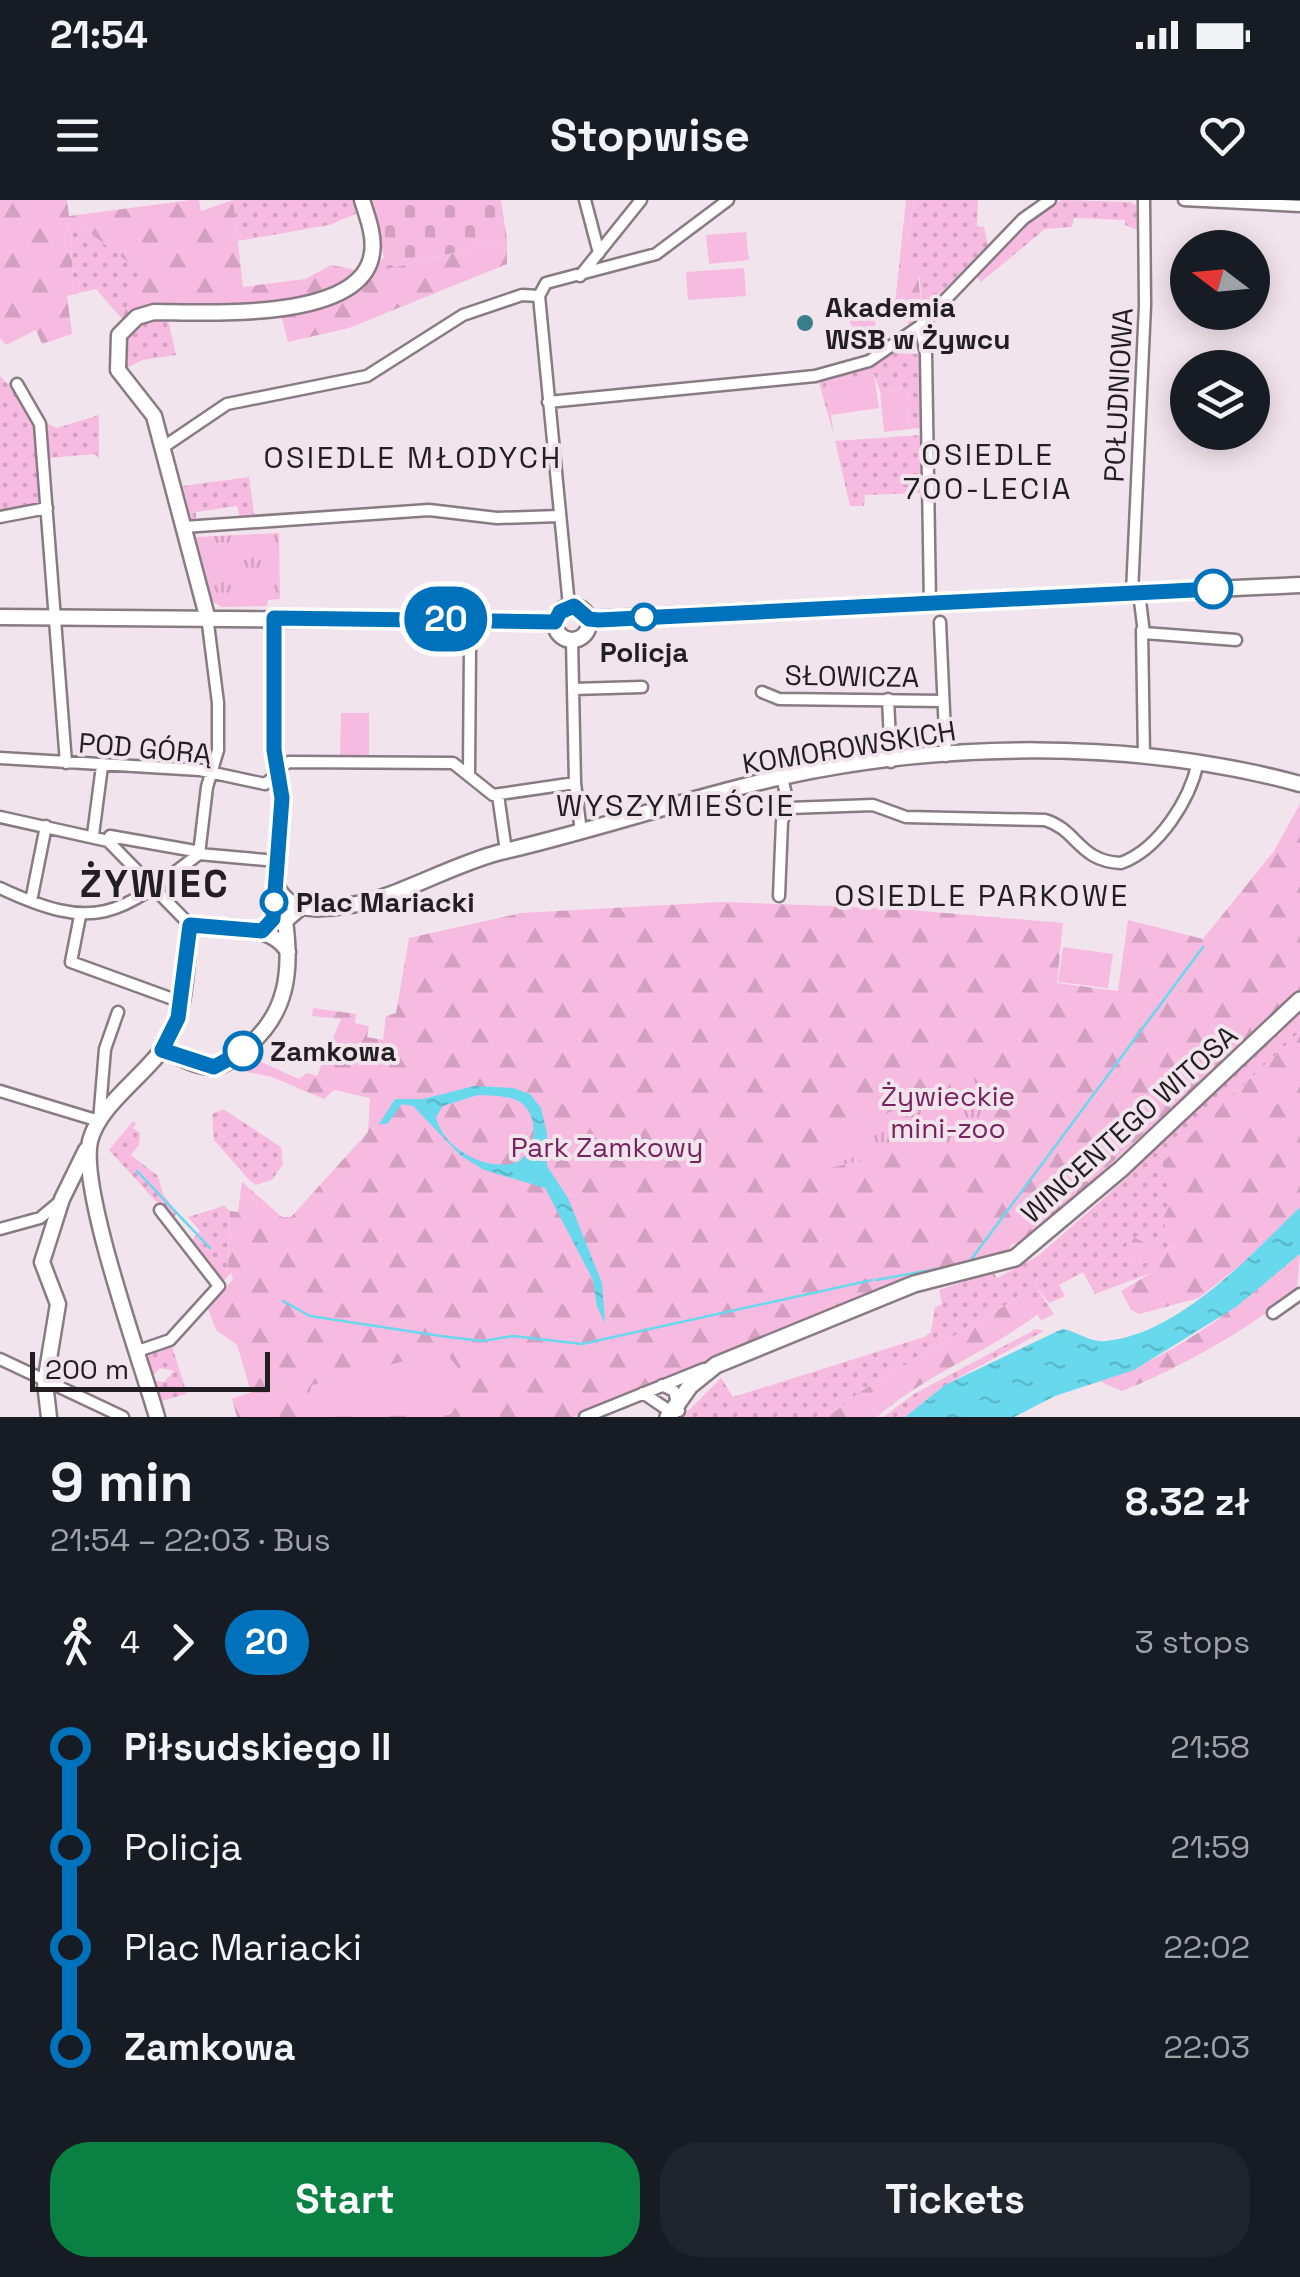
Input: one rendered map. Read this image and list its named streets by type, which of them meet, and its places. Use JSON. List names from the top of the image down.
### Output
{
  "streets": {
    "main road": ["WINCENTEGO WITOSA"],
    "street": [
      "POŁUDNIOWA",
      "SŁOWICZA",
      "KOMOROWSKICH",
      "POD GÓRĄ"
    ]
  },
  "crossings": [
    ["POŁUDNIOWA", "KOMOROWSKICH"]
  ],
  "districts": [
    "OSIEDLE 700-LECIA",
    "OSIEDLE MŁODYCH",
    "WYSZYMIEŚCIE",
    "ŻYWIEC",
    "OSIEDLE PARKOWE"
  ],
  "parks": ["Żywieckie mini-zoo", "Park Zamkowy"],
  "places": [
    "Akademia WSB w Żywcu",
    "Policja",
    "Plac Mariacki",
    "Zamkowa"
  ],
  "lines": ["bus line 20"],
  "scale_bar": "200 m",
  "north": "left",
  "page": {
    "status": "21:54",
    "header": "Stopwise",
    "on_map": "20",
    "scale": "200 m",
    "heading": ["9 min", "21:54 – 22:03 · Bus", "8.32 zł"],
    "legs": ["4", "20", "3 stops"],
    "list": [
      {
        "name": "Piłsudskiego II",
        "value": "21:58"
      },
      {
        "name": "Policja",
        "value": "21:59"
      },
      {
        "name": "Plac Mariacki",
        "value": "22:02"
      },
      {
        "name": "Zamkowa",
        "value": "22:03"
      }
    ],
    "buttons": ["Start", "Tickets"]
  }
}
